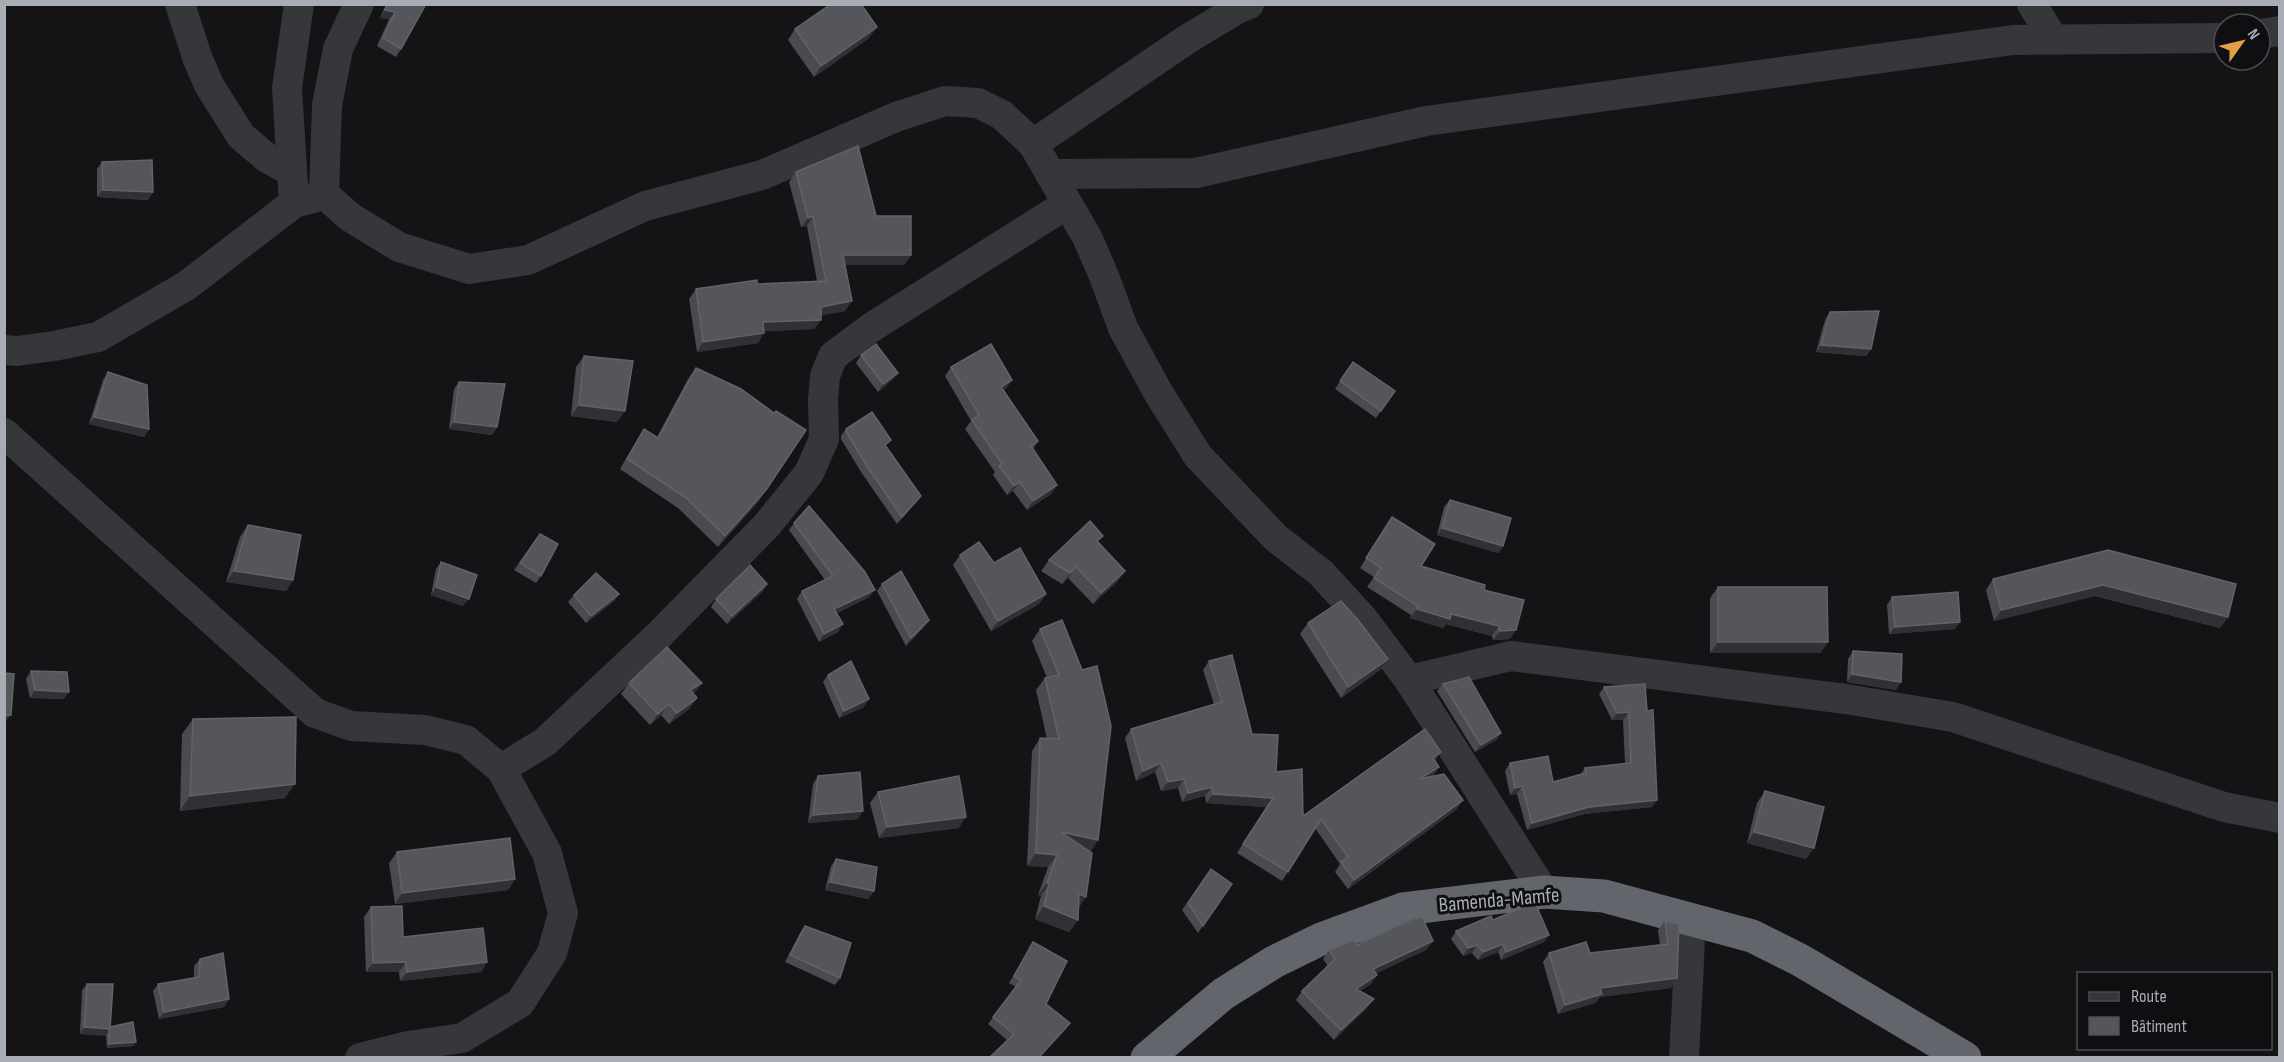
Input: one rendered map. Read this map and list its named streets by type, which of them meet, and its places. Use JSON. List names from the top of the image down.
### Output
{
  "streets": {
    "highway": ["Bamenda-Mamfe"]
  },
  "legend": ["Route", "Bâtiment"],
  "north": "top right"
}
